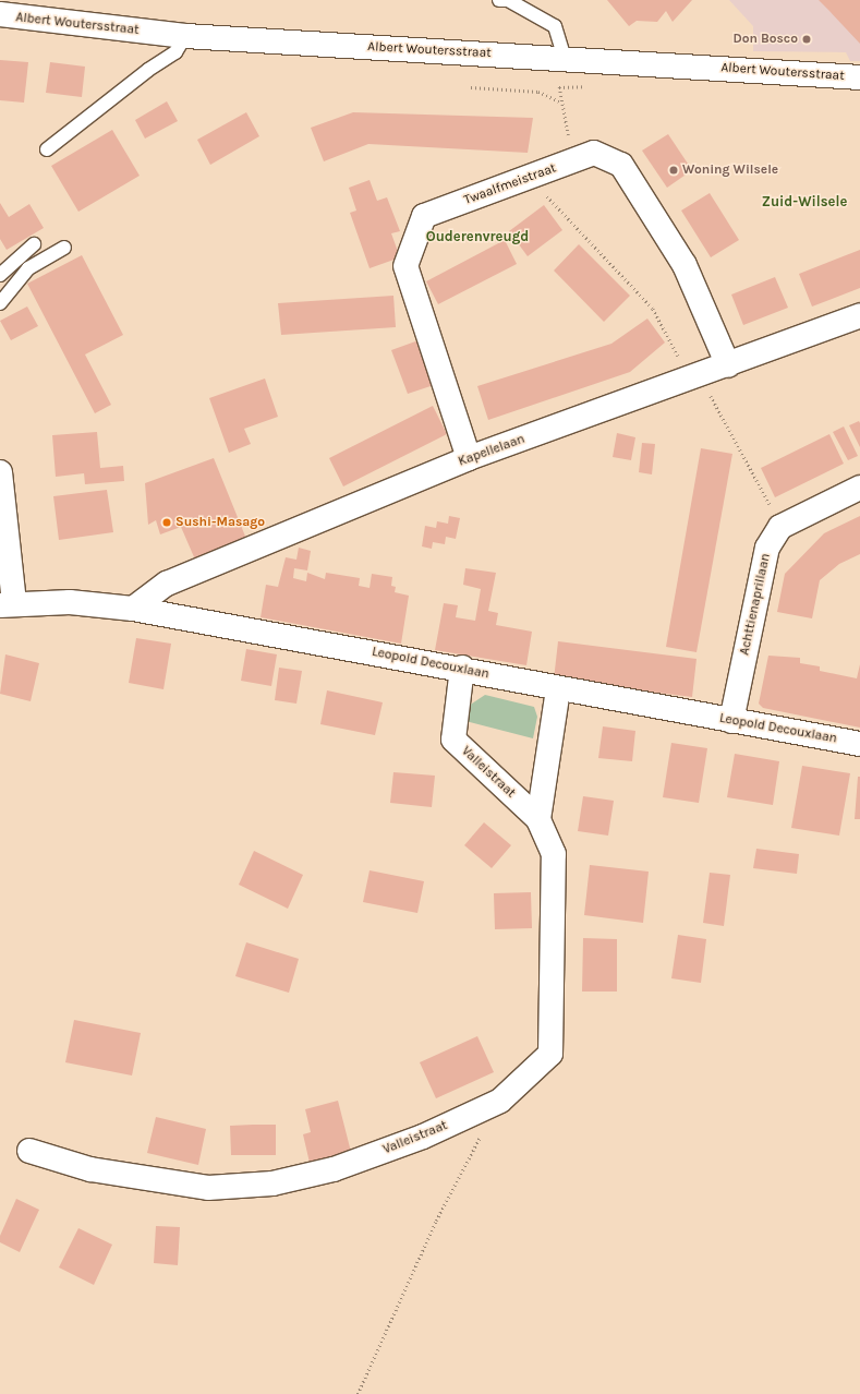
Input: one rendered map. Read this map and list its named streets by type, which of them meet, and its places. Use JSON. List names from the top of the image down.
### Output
{
  "streets": {
    "street": [
      "Albert Woutersstraat",
      "Twaalfmeistraat",
      "Kapellelaan",
      "Achttienaprillaan",
      "Leopold Decouxlaan",
      "Valleistraat"
    ]
  },
  "crossings": [
    ["Twaalfmeistraat", "Kapellelaan"],
    ["Kapellelaan", "Leopold Decouxlaan"],
    ["Achttienaprillaan", "Leopold Decouxlaan"],
    ["Leopold Decouxlaan", "Valleistraat"]
  ],
  "districts": ["Zuid-Wilsele", "Ouderenvreugd"],
  "places": ["Don Bosco", "Woning Wilsele", "Sushi-Masago"]
}
